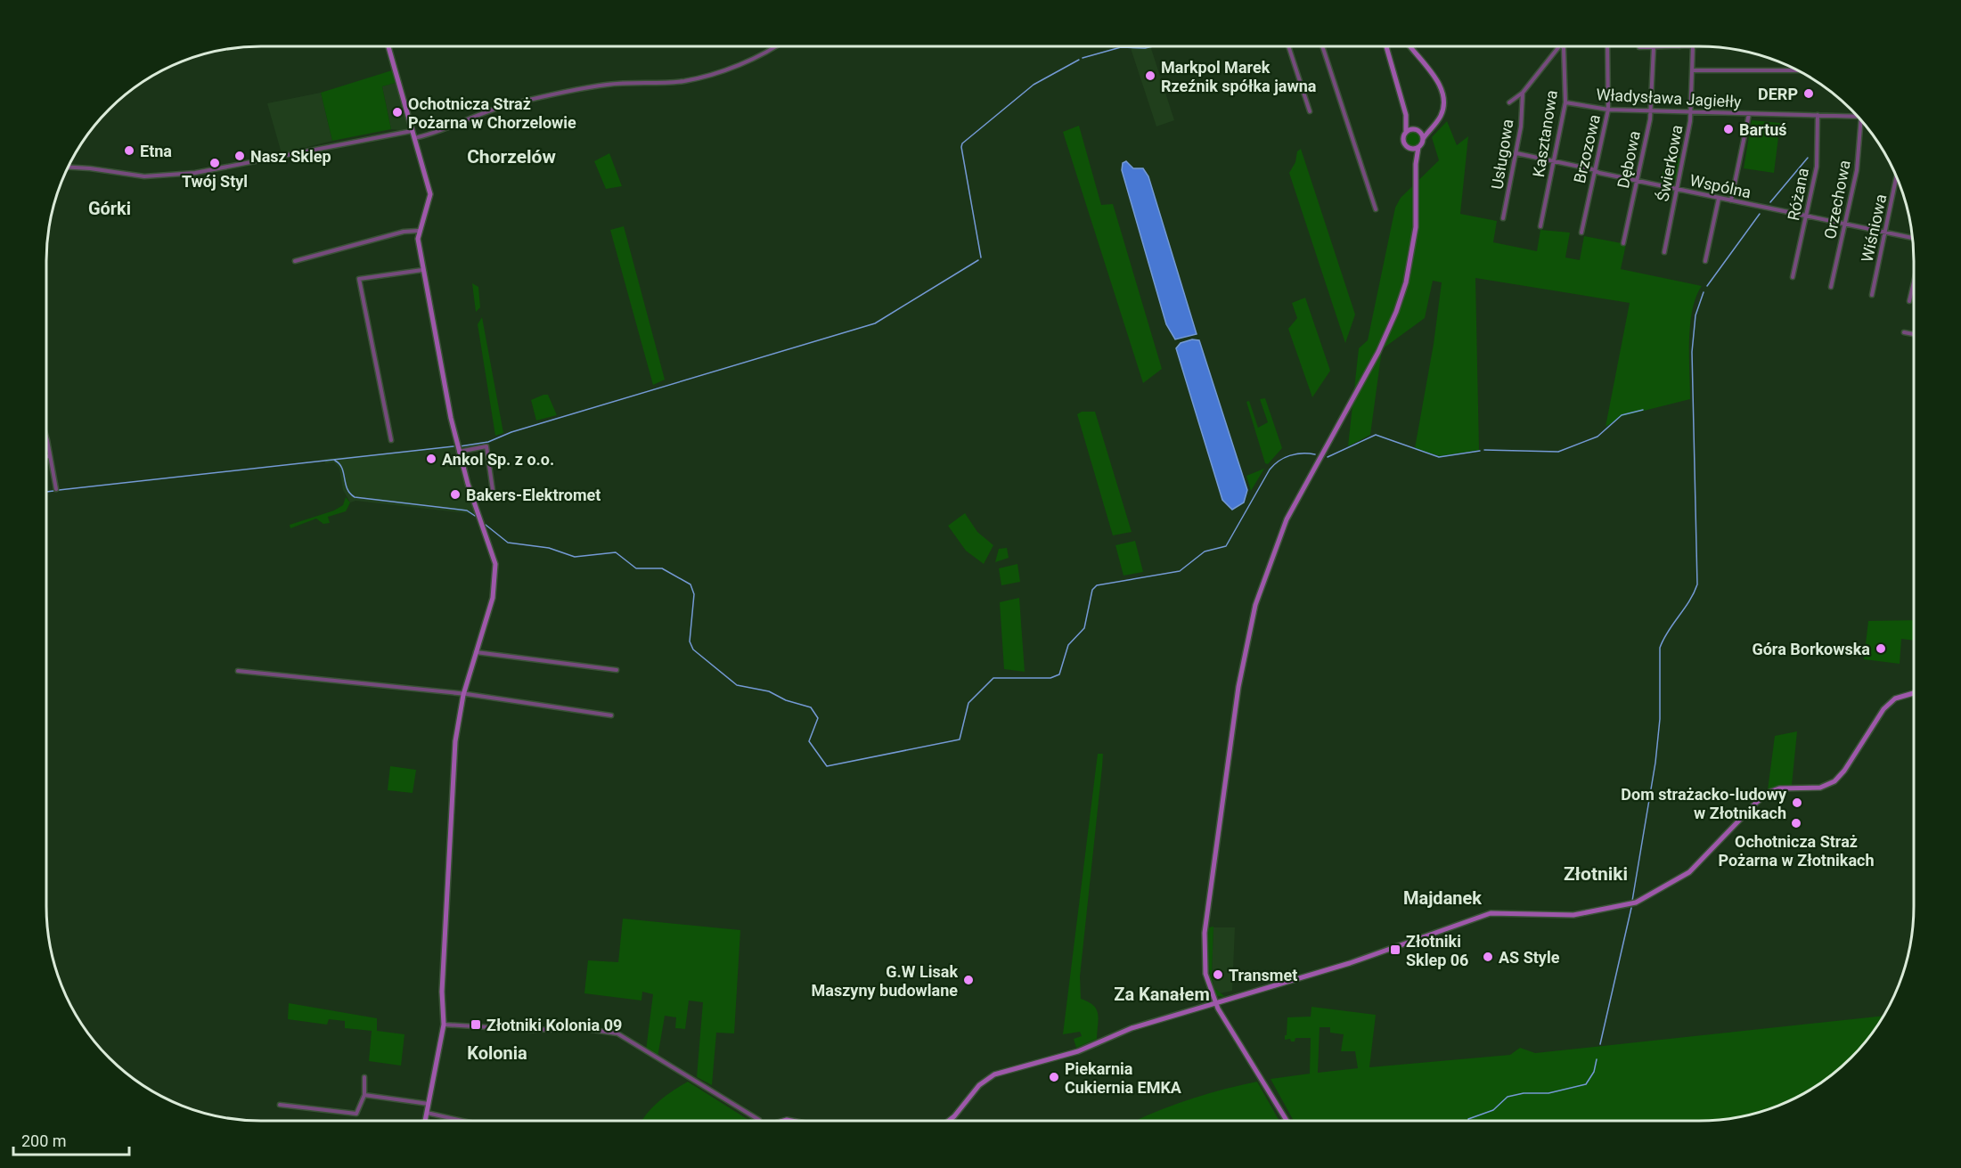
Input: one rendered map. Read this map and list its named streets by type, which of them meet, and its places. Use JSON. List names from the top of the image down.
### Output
{
  "streets": {
    "street": [
      "Władysława Jagiełły",
      "Kasztanowa",
      "Brzozowa",
      "Usługowa",
      "Dębowa",
      "Świerkowa",
      "Wspólna",
      "Różana",
      "Orzechowa",
      "Wiśniowa"
    ]
  },
  "crossings": [
    ["Władysława Jagiełły", "Kasztanowa"],
    ["Władysława Jagiełły", "Brzozowa"],
    ["Władysława Jagiełły", "Dębowa"],
    ["Władysława Jagiełły", "Świerkowa"],
    ["Władysława Jagiełły", "Różana"],
    ["Kasztanowa", "Wspólna"],
    ["Brzozowa", "Wspólna"],
    ["Usługowa", "Wspólna"],
    ["Dębowa", "Wspólna"],
    ["Świerkowa", "Wspólna"],
    ["Wspólna", "Różana"],
    ["Wspólna", "Orzechowa"],
    ["Wspólna", "Wiśniowa"]
  ],
  "districts": [
    "Chorzelów",
    "Górki",
    "Złotniki",
    "Majdanek",
    "Za Kanałem",
    "Kolonia"
  ],
  "places": {
    "other": [
      "Markpol Marek Rzeźnik spółka jawna",
      "DERP",
      "Ochotnicza Straż Pożarna w Chorzelowie",
      "Bartuś",
      "Etna",
      "Nasz Sklep",
      "Twój Styl",
      "Ankol Sp. z o.o.",
      "Bakers-Elektromet",
      "Góra Borkowska",
      "Dom strażacko-ludowy w Złotnikach",
      "Ochotnicza Straż Pożarna w Złotnikach",
      "AS Style",
      "Transmet",
      "G.W Lisak Maszyny budowlane",
      "Piekarnia Cukiernia EMKA"
    ],
    "transit": ["Złotniki Sklep 06", "Złotniki Kolonia 09"]
  },
  "scale_bar": "200 m"
}
